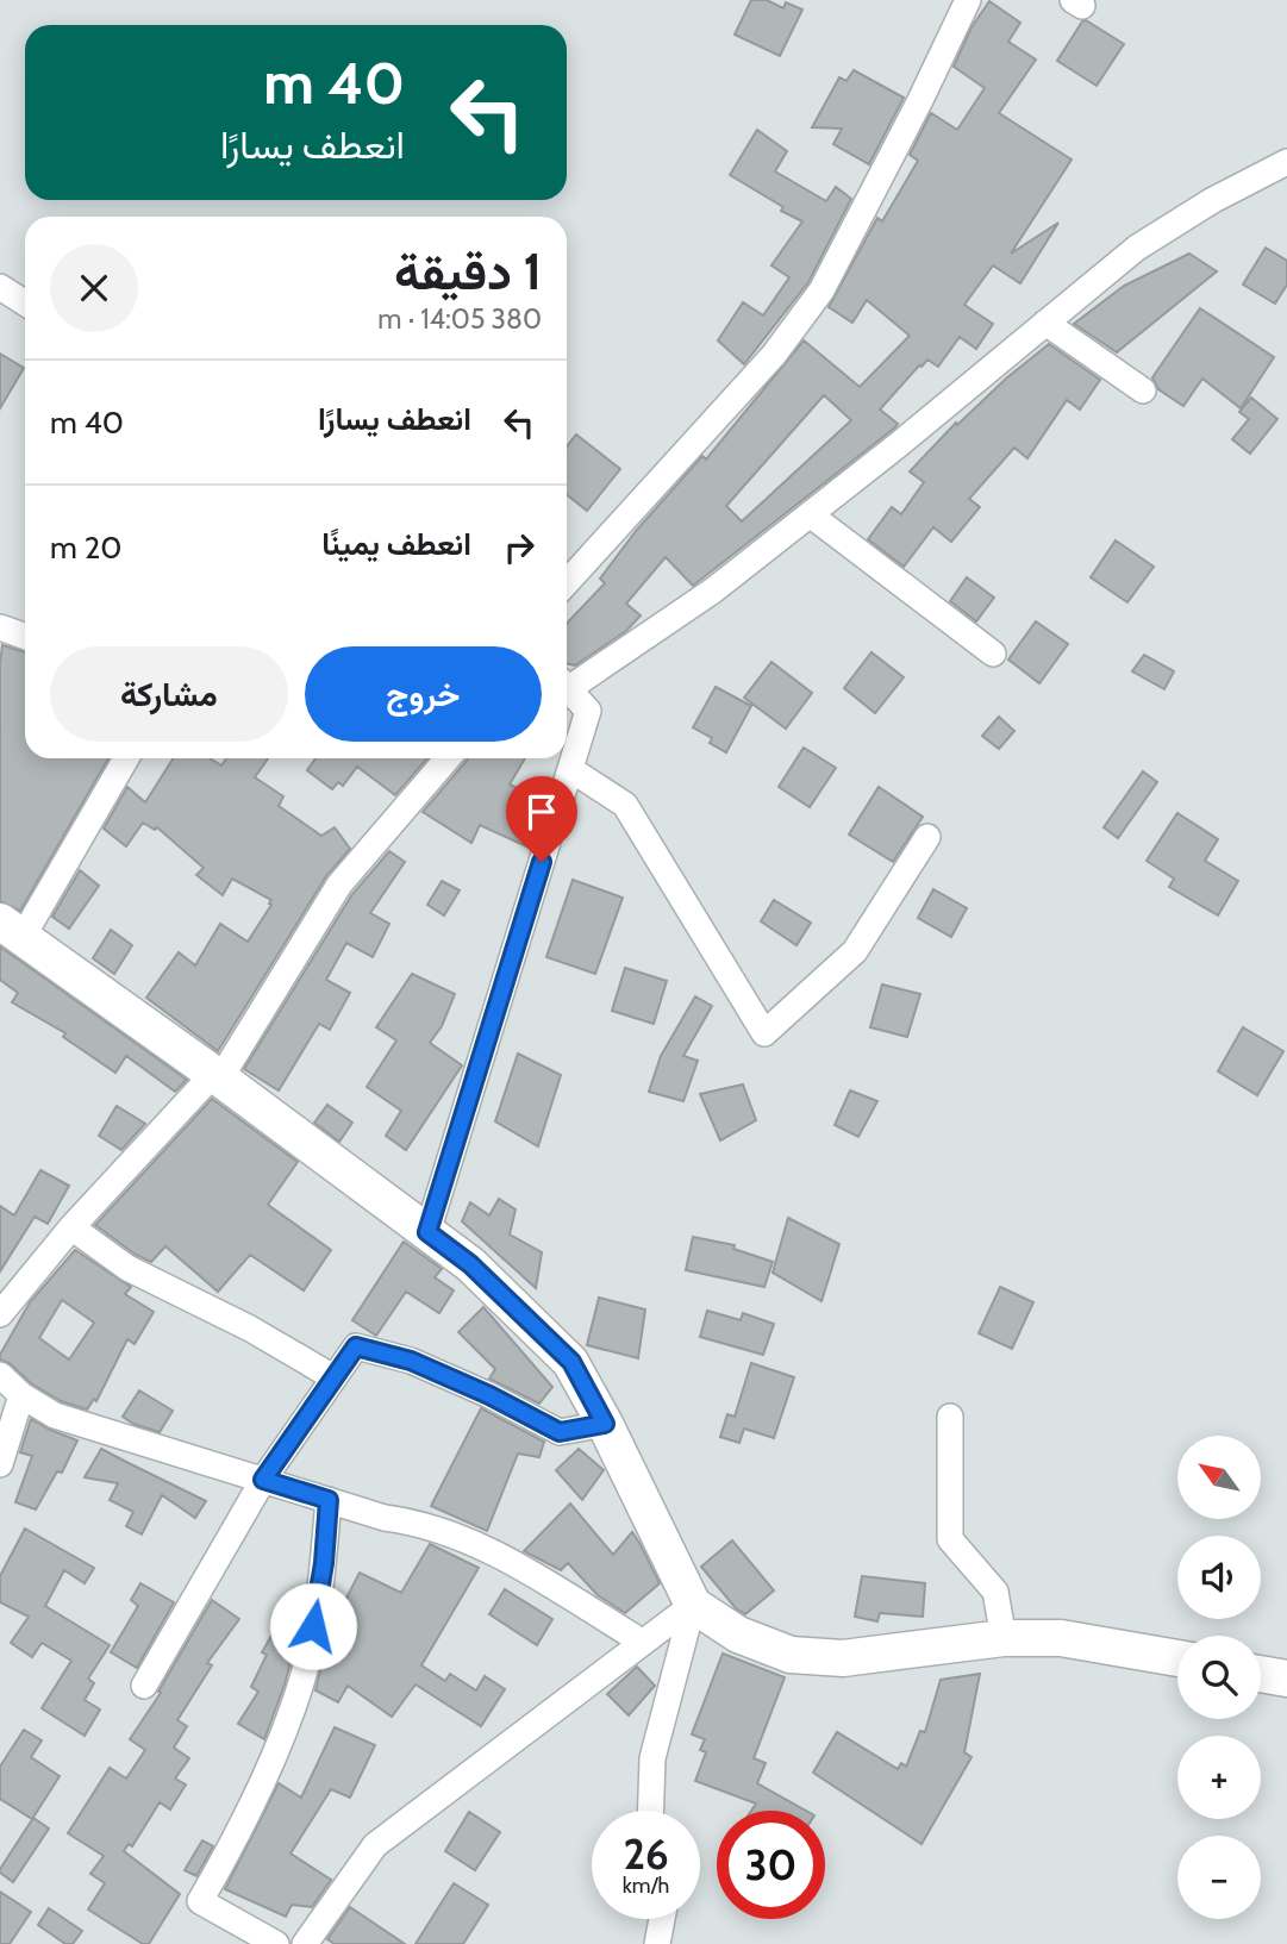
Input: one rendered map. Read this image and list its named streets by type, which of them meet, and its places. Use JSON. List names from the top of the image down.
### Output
{
  "north": "top left",
  "page": {
    "turn": ["40 m", "انعطف يسارًا"],
    "heading": ["1 دقيقة", "380 m · 14:05"],
    "list": [
      {
        "name": "انعطف يسارًا",
        "value": "40 m"
      },
      {
        "name": "انعطف يمينًا",
        "value": "20 m"
      }
    ],
    "buttons": ["خروج", "مشاركة"],
    "map_buttons": ["+", "−"],
    "speed": "26 km/h",
    "limit": "30"
  }
}
